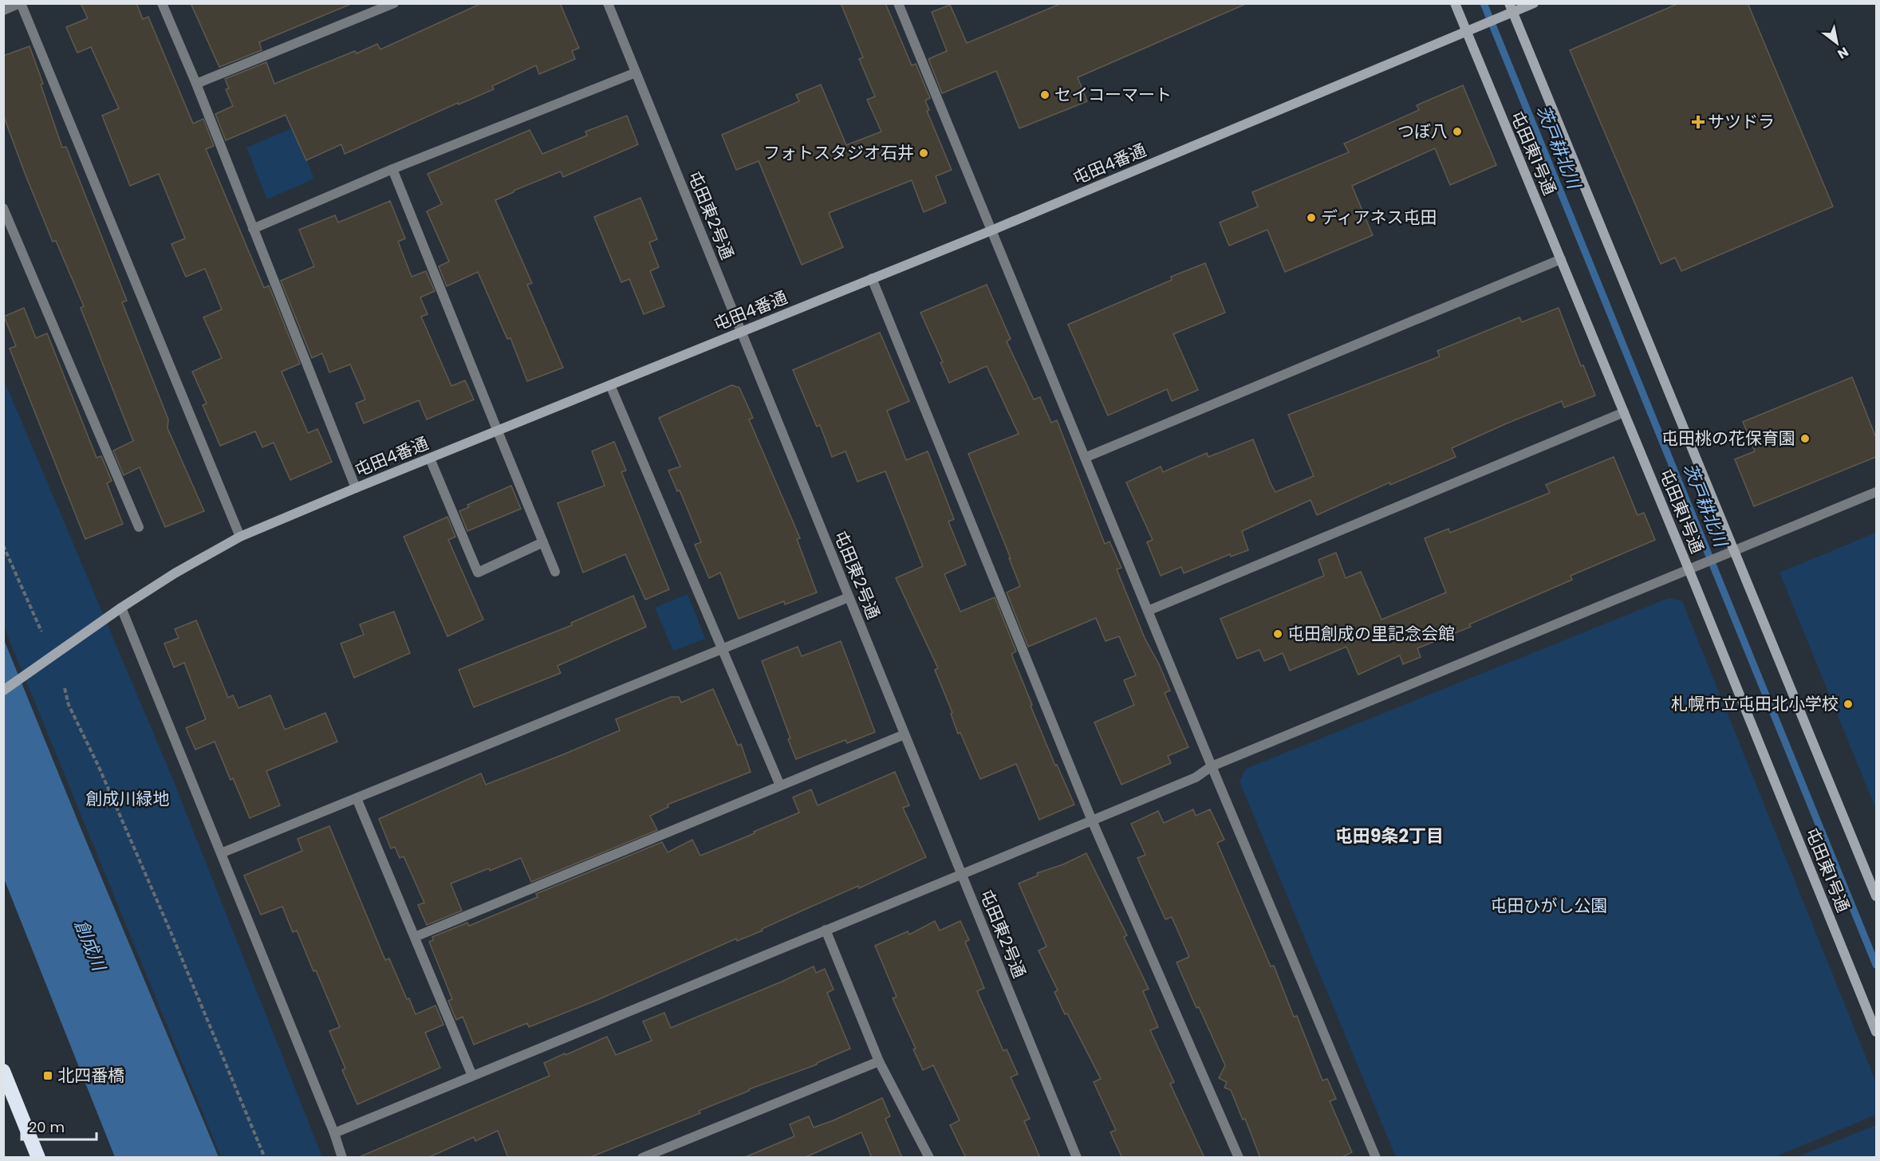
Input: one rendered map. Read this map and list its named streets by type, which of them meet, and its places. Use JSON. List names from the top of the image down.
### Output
{
  "streets": {
    "street": ["屯田東1号通", "屯田4番通", "屯田東2号通"]
  },
  "crossings": [
    ["屯田東1号通", "屯田4番通"],
    ["屯田4番通", "屯田東2号通"]
  ],
  "districts": ["屯田9条2丁目"],
  "water": ["茨戸耕北川", "創成川"],
  "parks": ["創成川緑地", "屯田ひがし公園"],
  "places": {
    "other": [
      "セイコーマート",
      "つぼ八",
      "フォトスタジオ石井",
      "ディアネス屯田",
      "屯田桃の花保育園",
      "屯田創成の里記念会館",
      "札幌市立屯田北小学校"
    ],
    "health": ["サツドラ"],
    "transit": ["北四番橋"]
  },
  "scale_bar": "20 m",
  "north": "bottom right"
}
